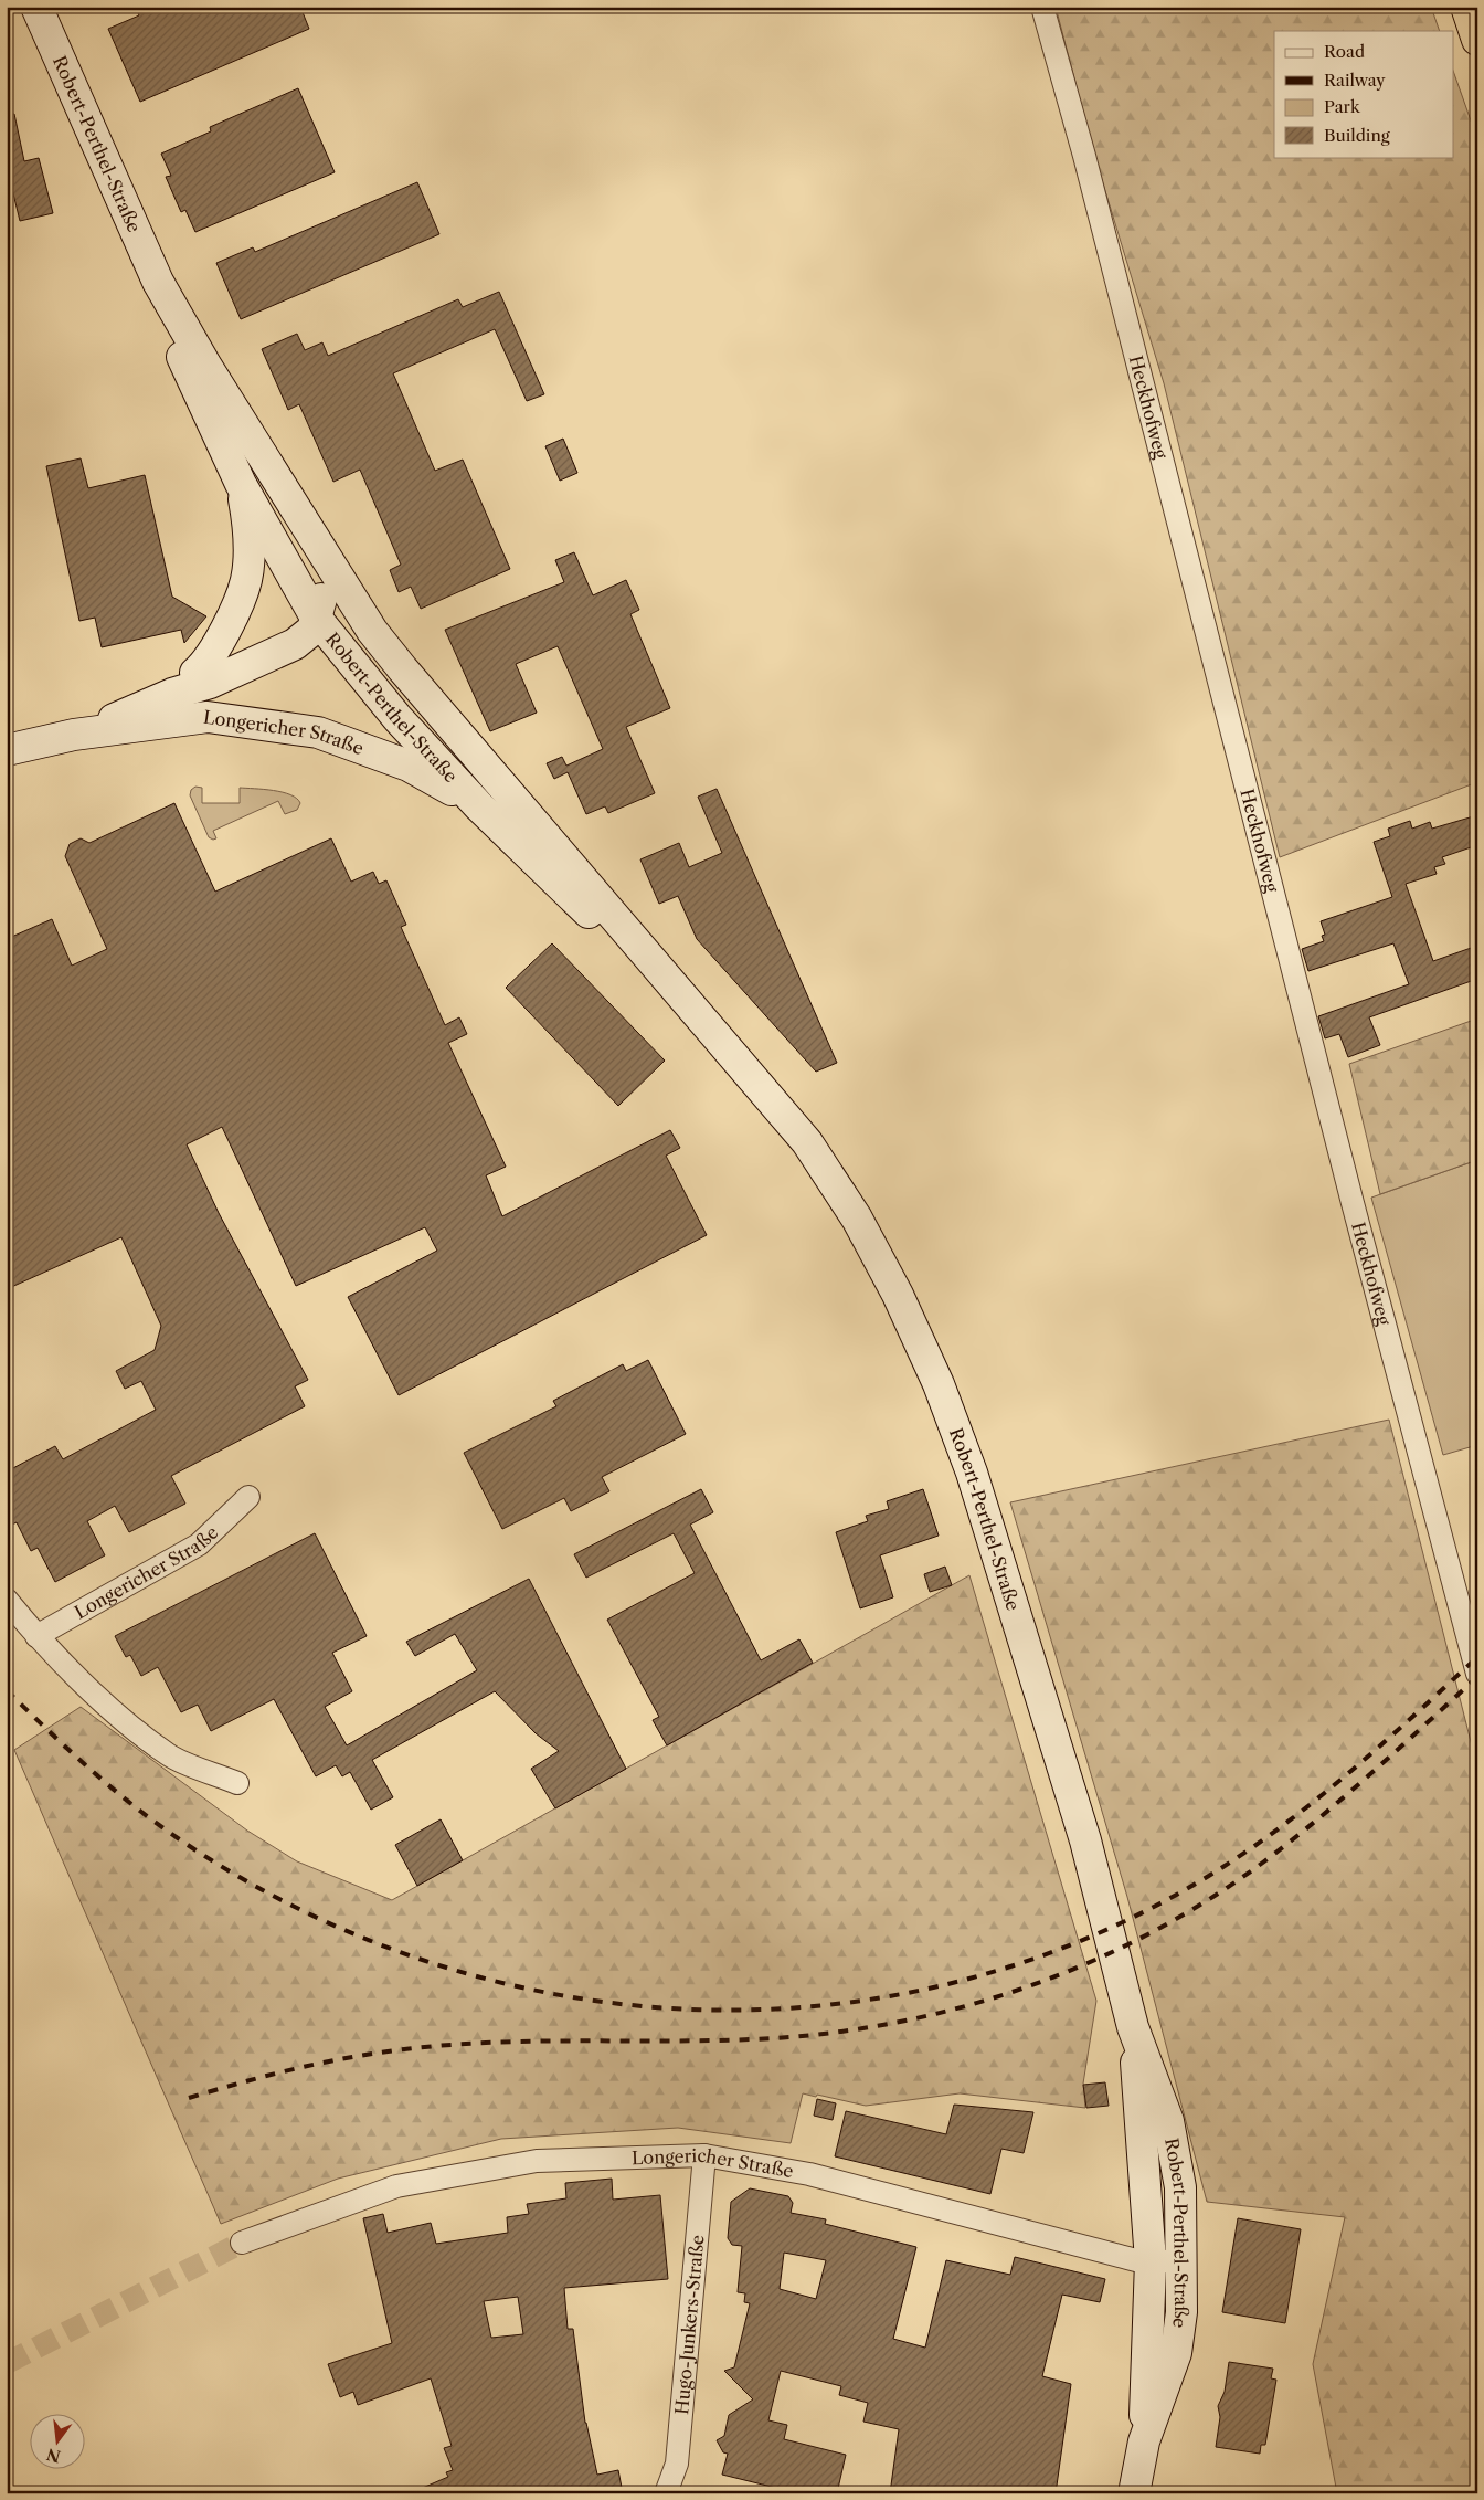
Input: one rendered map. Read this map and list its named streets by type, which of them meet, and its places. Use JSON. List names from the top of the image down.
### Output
{
  "streets": {
    "street": [
      "Robert-Perthel-Straße",
      "Heckhofweg",
      "Longericher Straße",
      "Hugo-Junkers-Straße"
    ]
  },
  "crossings": [
    ["Robert-Perthel-Straße", "Longericher Straße"],
    ["Longericher Straße", "Hugo-Junkers-Straße"]
  ],
  "legend": [
    "Road",
    "Railway",
    "Park",
    "Building"
  ],
  "north": "bottom"
}
